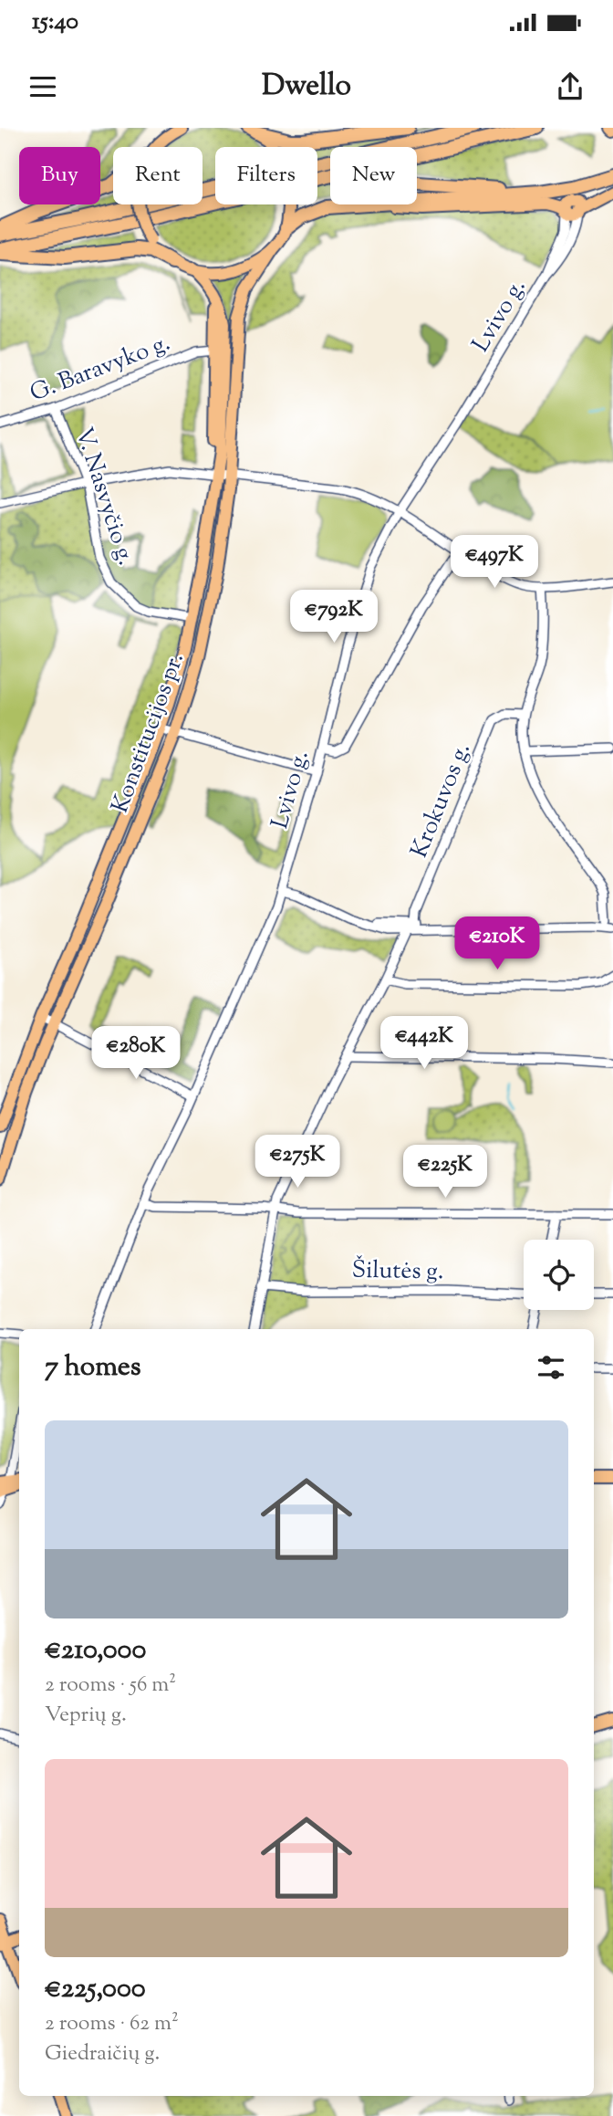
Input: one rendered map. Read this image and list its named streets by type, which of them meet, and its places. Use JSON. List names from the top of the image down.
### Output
{
  "streets": {
    "main road": ["Konstitucijos pr."],
    "street": [
      "Lvivo g.",
      "G. Baravyko g.",
      "V. Nasvyčio g.",
      "Krokuvos g.",
      "Šilutės g."
    ]
  },
  "crossings": [
    ["G. Baravyko g.", "V. Nasvyčio g."],
    ["G. Baravyko g.", "Konstitucijos pr."],
    ["V. Nasvyčio g.", "Konstitucijos pr."],
    ["Krokuvos g.", "Šilutės g."]
  ],
  "page": {
    "status": "15:40",
    "header": "Dwello",
    "chip": [
      "Buy",
      "Rent",
      "Filters",
      "New"
    ],
    "price": [
      "€497K",
      "€792K",
      "€210K",
      "€442K",
      "€280K",
      "€275K",
      "€225K"
    ],
    "heading": "7 homes",
    "list": [
      {
        "name": "€210,000",
        "note": "2 rooms · 56 m² · Veprių g."
      },
      {
        "name": "€225,000",
        "note": "2 rooms · 62 m² · Giedraičių g."
      }
    ]
  }
}
